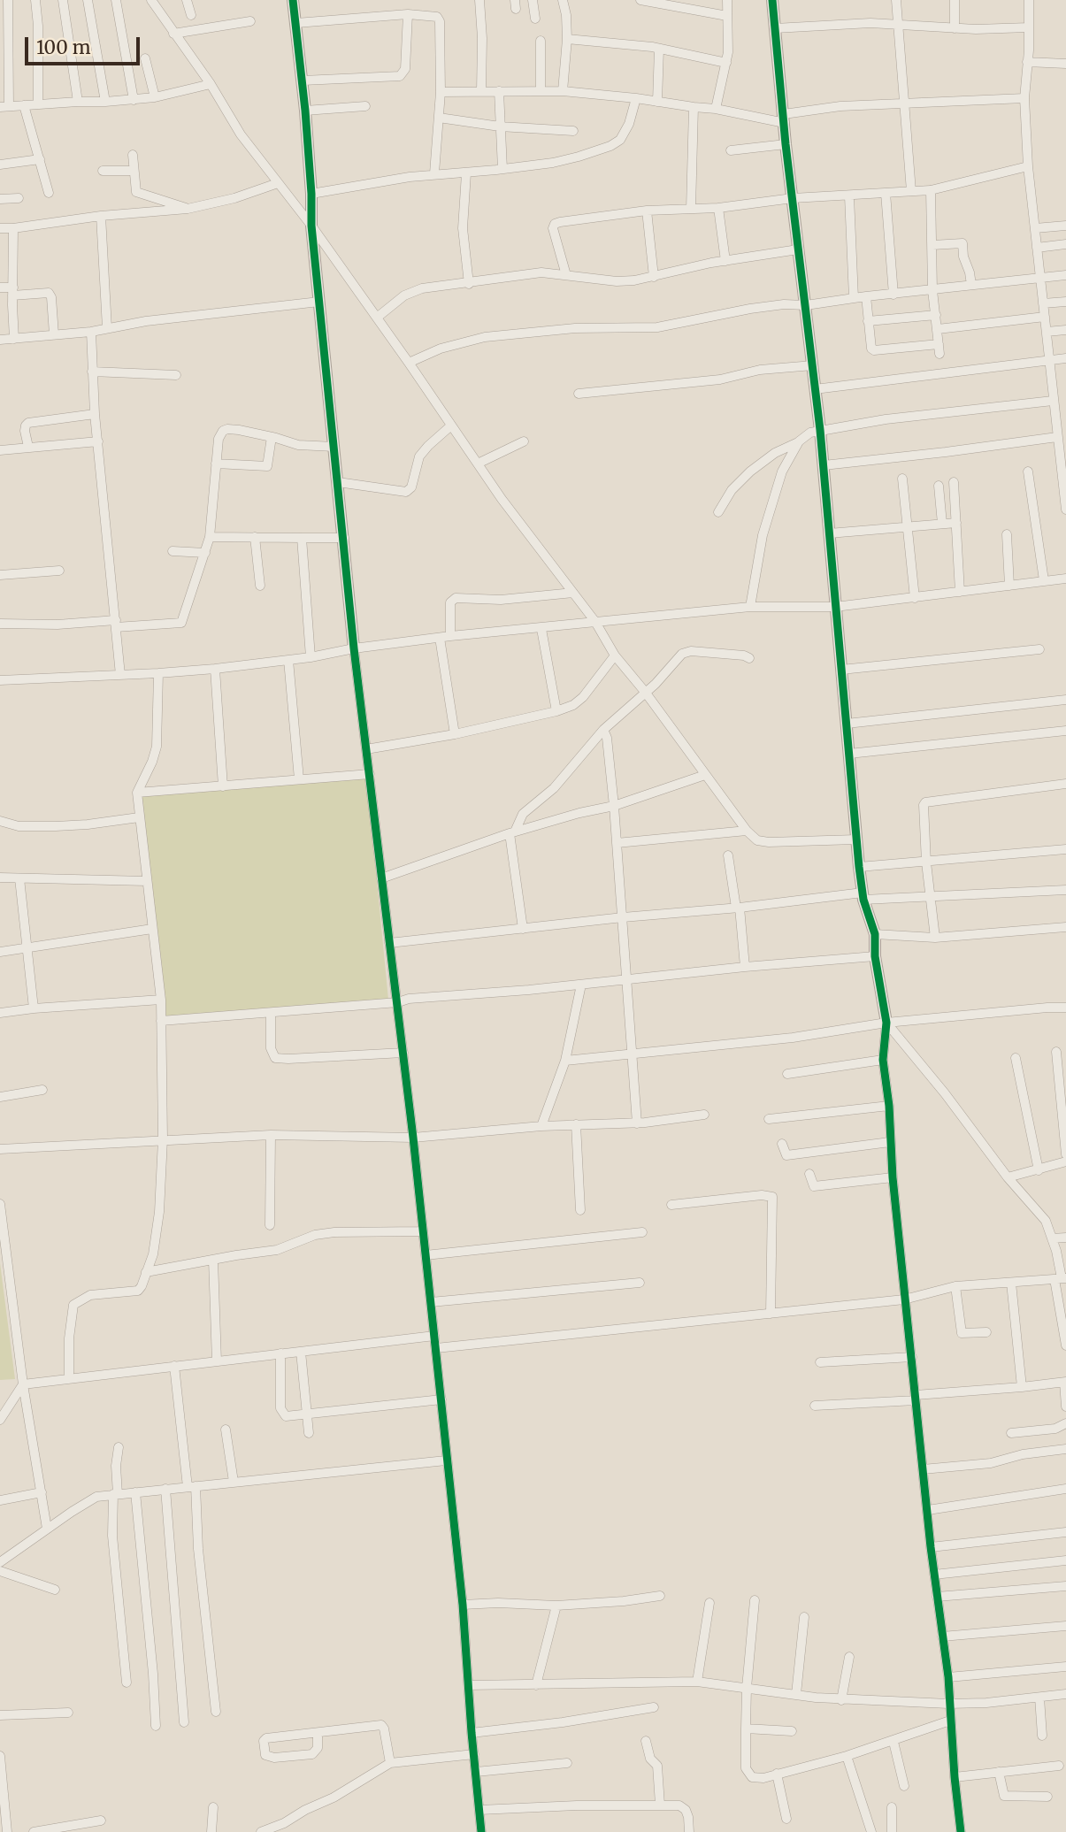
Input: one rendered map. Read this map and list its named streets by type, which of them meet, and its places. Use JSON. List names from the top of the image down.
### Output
{
  "scale_bar": "100 m"
}
